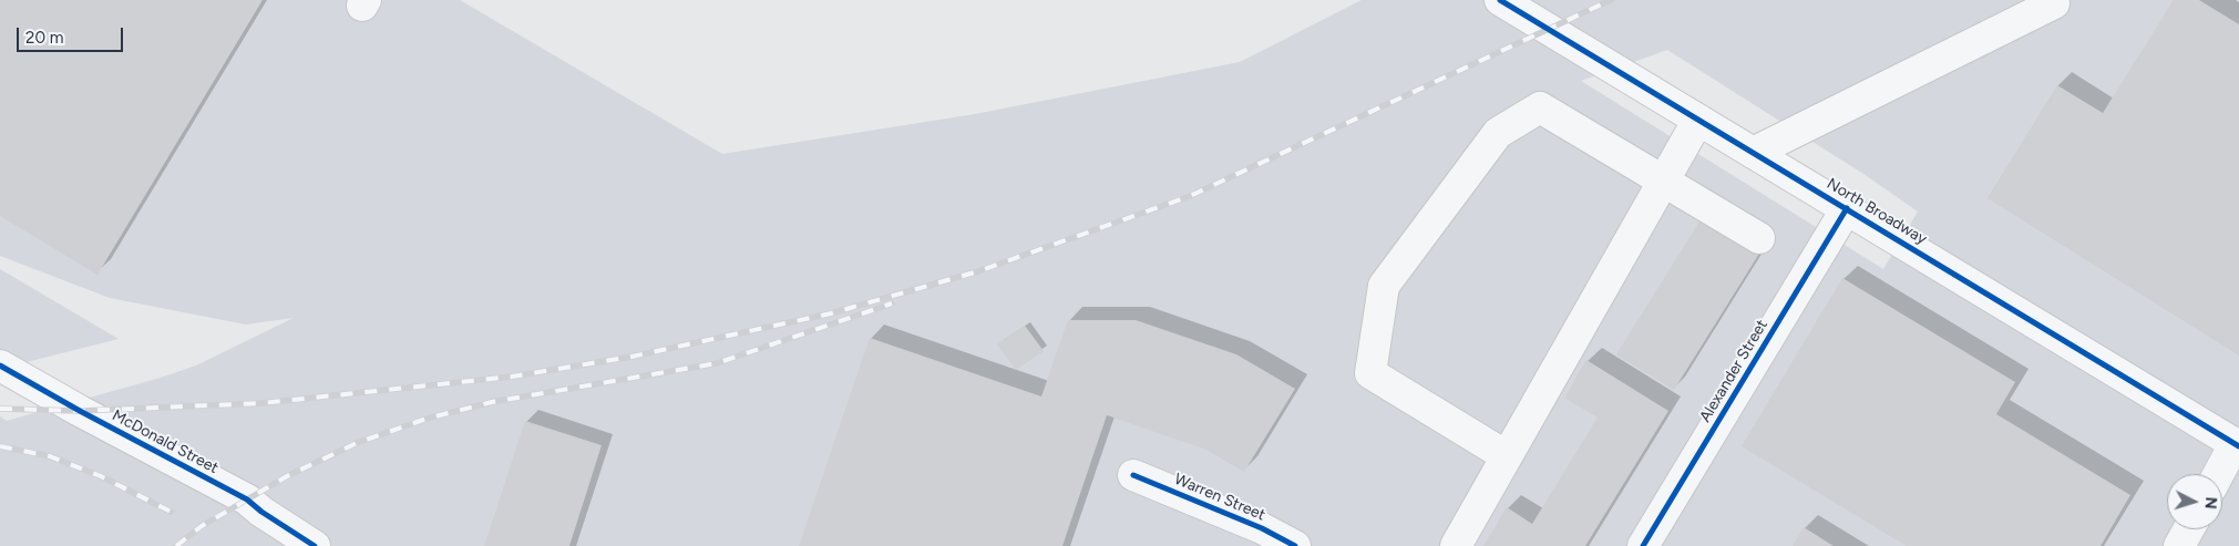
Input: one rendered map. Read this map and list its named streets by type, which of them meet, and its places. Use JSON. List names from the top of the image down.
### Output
{
  "streets": {
    "street": [
      "North Broadway",
      "Alexander Street",
      "McDonald Street",
      "Warren Street"
    ]
  },
  "crossings": [
    ["North Broadway", "Alexander Street"]
  ],
  "scale_bar": "20 m",
  "north": "right"
}
